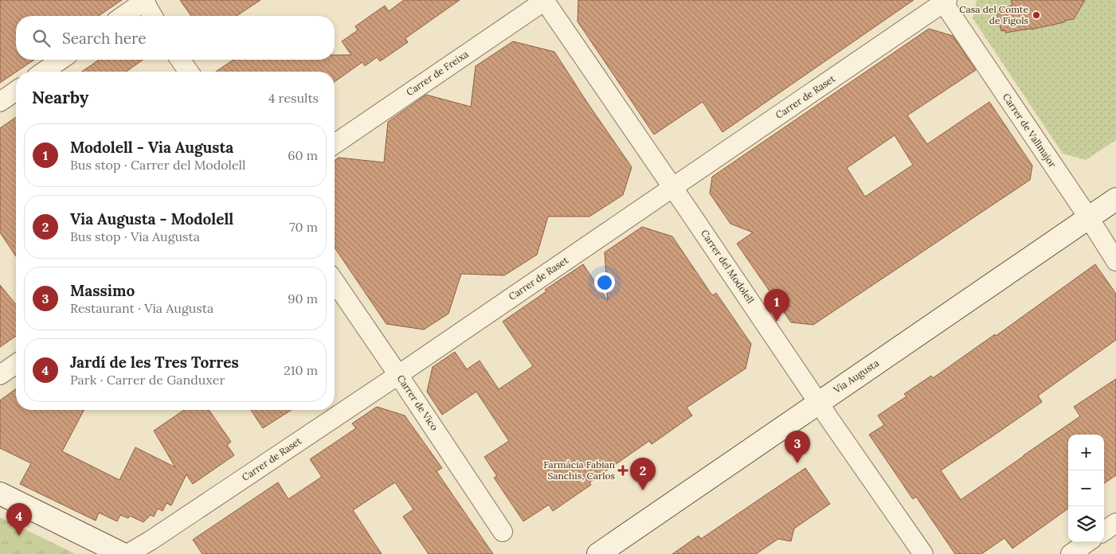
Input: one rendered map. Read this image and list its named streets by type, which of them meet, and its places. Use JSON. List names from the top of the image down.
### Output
{
  "streets": {
    "main road": ["Via Augusta"],
    "street": [
      "Carrer de Freixa",
      "Carrer de Raset",
      "Carrer de Vallmajor",
      "Carrer del Modolell",
      "Carrer de Vico"
    ]
  },
  "crossings": [
    ["Carrer de Freixa", "Carrer del Modolell"],
    ["Carrer de Raset", "Carrer de Vallmajor"],
    ["Carrer de Raset", "Carrer del Modolell"],
    ["Carrer de Raset", "Carrer de Vico"],
    ["Carrer de Vallmajor", "Via Augusta"],
    ["Carrer del Modolell", "Via Augusta"]
  ],
  "places": {
    "other": ["Casa del Comte de Fígols"],
    "health": ["Farmàcia Fabian Sanchis, Carlos"]
  },
  "page": {
    "search": "Search here",
    "heading": ["Nearby", "4 results"],
    "list": [
      {
        "mark": "1",
        "name": "Modolell - Via Augusta",
        "note": "Bus stop · Carrer del Modolell",
        "value": "60 m"
      },
      {
        "mark": "2",
        "name": "Via Augusta - Modolell",
        "note": "Bus stop · Via Augusta",
        "value": "70 m"
      },
      {
        "mark": "3",
        "name": "Massimo",
        "note": "Restaurant · Via Augusta",
        "value": "90 m"
      },
      {
        "mark": "4",
        "name": "Jardí de les Tres Torres",
        "note": "Park · Carrer de Ganduxer",
        "value": "210 m"
      }
    ],
    "pins": [
      "1",
      "3",
      "2",
      "4"
    ],
    "map_buttons": ["+", "−"]
  }
}
